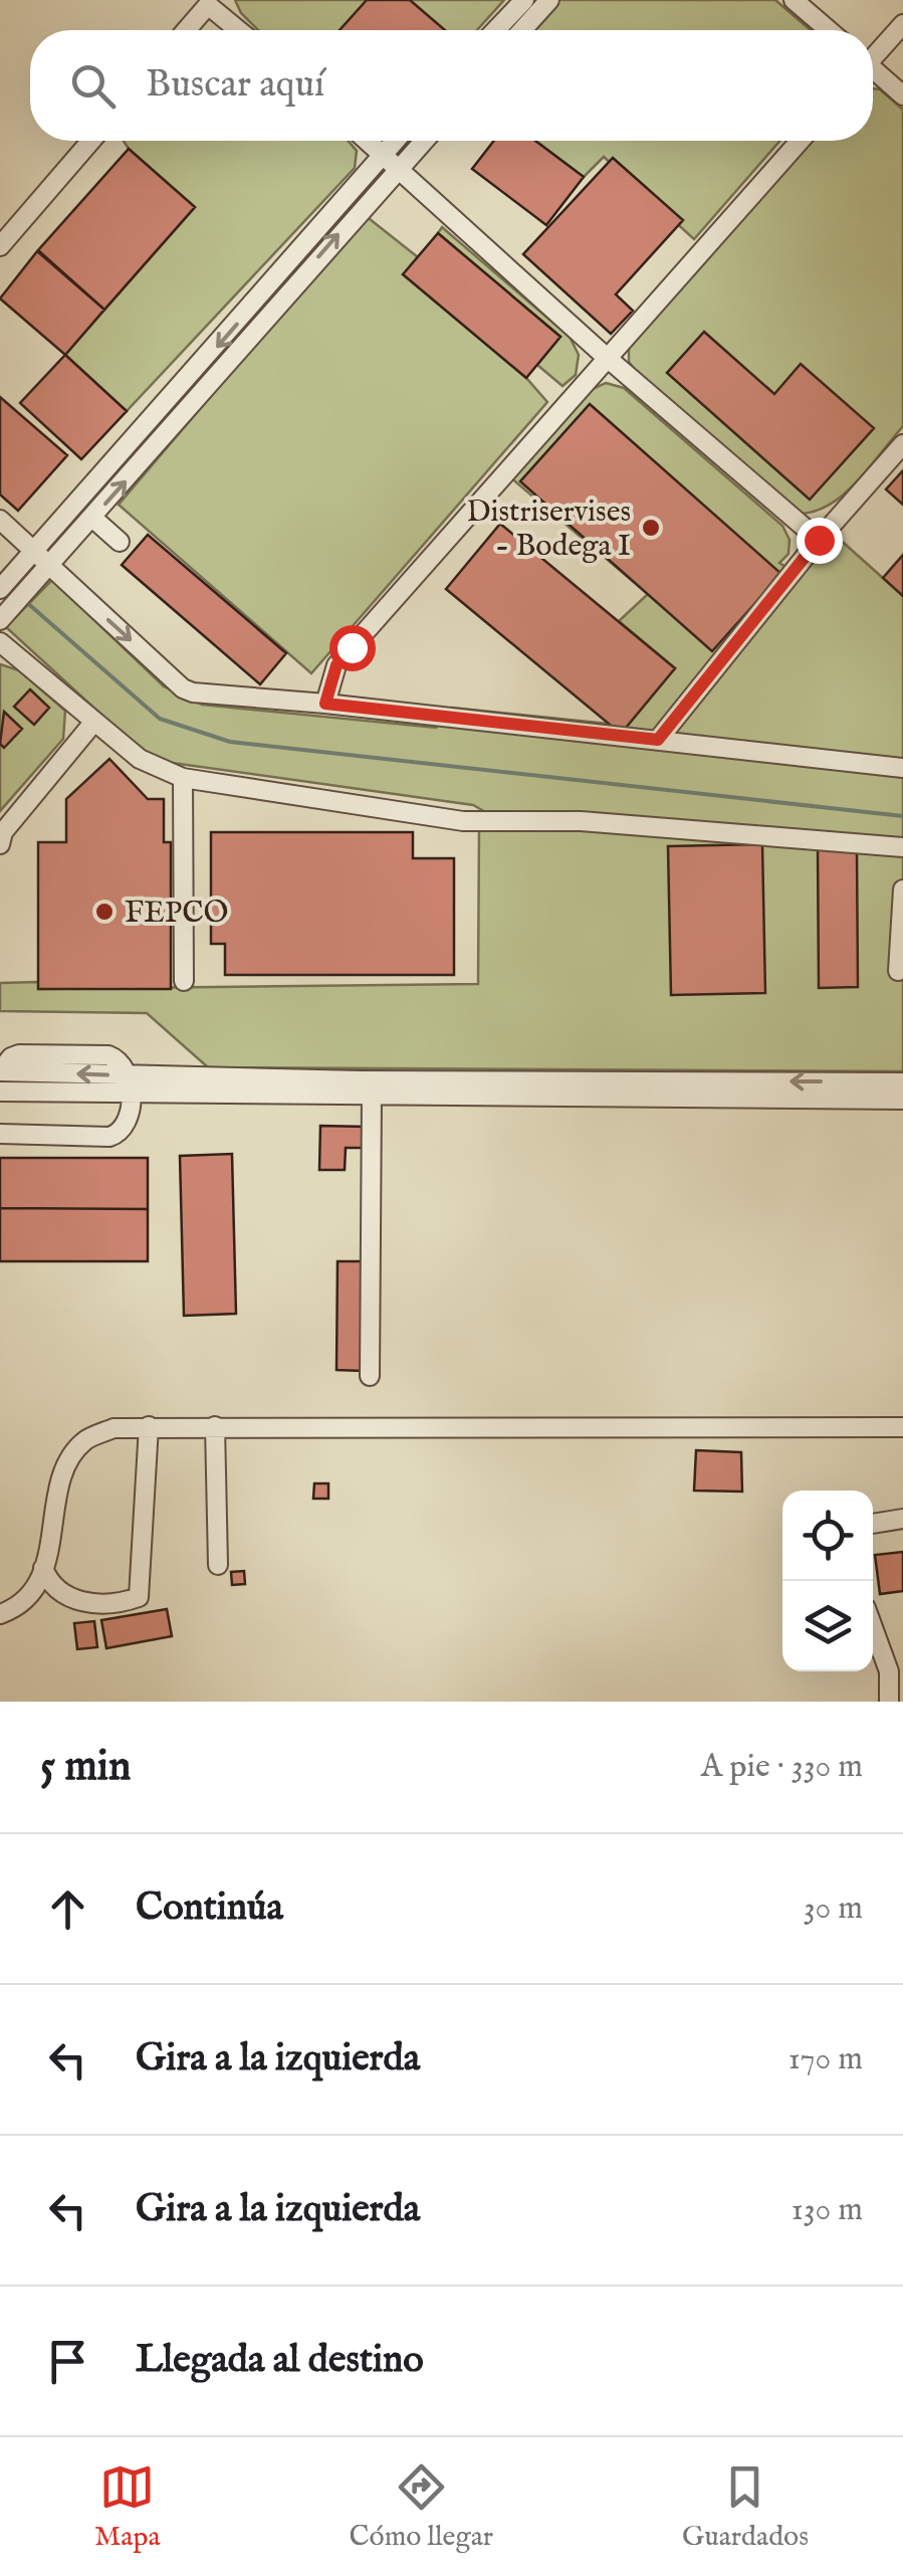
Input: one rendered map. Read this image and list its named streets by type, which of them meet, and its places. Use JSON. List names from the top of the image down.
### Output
{
  "places": ["Distriservises - Bodega I", "FEPCO"],
  "page": {
    "search": "Buscar aquí",
    "heading": ["5 min", "A pie · 330 m"],
    "list": [
      ["Continúa", "30 m"],
      ["Gira a la izquierda", "170 m"],
      ["Gira a la izquierda", "130 m"],
      "Llegada al destino"
    ],
    "nav": ["Mapa", "Cómo llegar", "Guardados"]
  }
}
